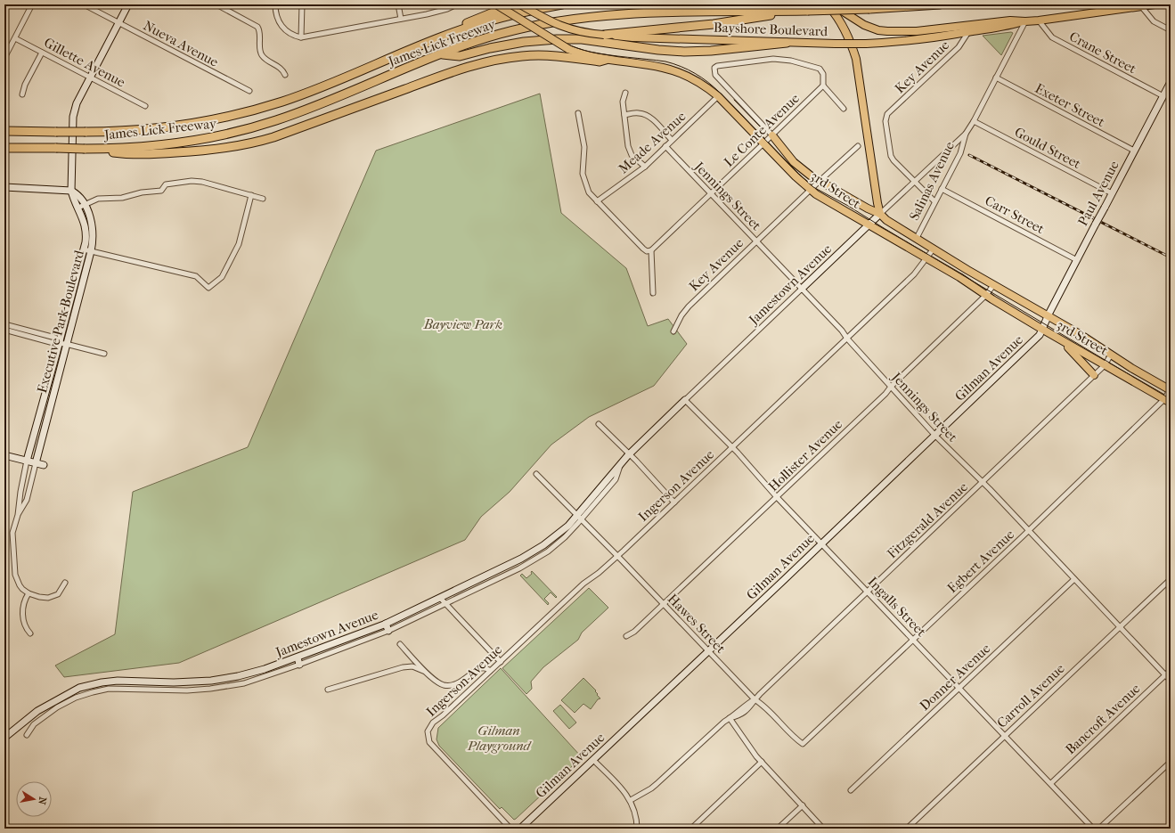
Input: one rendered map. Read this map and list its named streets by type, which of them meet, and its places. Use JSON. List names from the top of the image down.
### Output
{
  "streets": {
    "highway": ["James Lick Freeway"],
    "main road": ["Bayshore Boulevard", "3rd Street"],
    "street": [
      "Nueva Avenue",
      "Crane Street",
      "Gillette Avenue",
      "Key Avenue",
      "Exeter Street",
      "Le Conte Avenue",
      "Meade Avenue",
      "Gould Street",
      "Salinas Avenue",
      "Paul Avenue",
      "Jennings Street",
      "Carr Street",
      "Jamestown Avenue",
      "Executive Park Boulevard",
      "Gilman Avenue",
      "Hollister Avenue",
      "Ingerson Avenue",
      "Fitzgerald Avenue",
      "Egbert Avenue",
      "Ingalls Street",
      "Hawes Street",
      "Donner Avenue",
      "Carroll Avenue",
      "Bancroft Avenue"
    ]
  },
  "crossings": [
    ["Bayshore Boulevard", "Crane Street"],
    ["Bayshore Boulevard", "Key Avenue"],
    ["Crane Street", "Paul Avenue"],
    ["Key Avenue", "3rd Street"],
    ["Key Avenue", "Jennings Street"],
    ["Key Avenue", "Jamestown Avenue"],
    ["Exeter Street", "Paul Avenue"],
    ["Le Conte Avenue", "3rd Street"],
    ["Le Conte Avenue", "Jennings Street"],
    ["Meade Avenue", "3rd Street"],
    ["Meade Avenue", "Jennings Street"],
    ["Gould Street", "Paul Avenue"],
    ["Gould Street", "Jamestown Avenue"],
    ["Salinas Avenue", "3rd Street"],
    ["Salinas Avenue", "Carr Street"],
    ["Salinas Avenue", "Jamestown Avenue"],
    ["3rd Street", "Paul Avenue"],
    ["3rd Street", "Jamestown Avenue"],
    ["3rd Street", "Gilman Avenue"],
    ["3rd Street", "Hollister Avenue"],
    ["3rd Street", "Ingerson Avenue"],
    ["3rd Street", "Fitzgerald Avenue"],
    ["3rd Street", "Egbert Avenue"],
    ["Paul Avenue", "Carr Street"],
    ["Paul Avenue", "Gilman Avenue"],
    ["Jennings Street", "Jamestown Avenue"],
    ["Jennings Street", "Gilman Avenue"],
    ["Jennings Street", "Hollister Avenue"],
    ["Jennings Street", "Ingerson Avenue"],
    ["Jennings Street", "Fitzgerald Avenue"],
    ["Jennings Street", "Egbert Avenue"],
    ["Jennings Street", "Donner Avenue"],
    ["Jennings Street", "Carroll Avenue"],
    ["Jennings Street", "Bancroft Avenue"],
    ["Jamestown Avenue", "Ingalls Street"],
    ["Jamestown Avenue", "Hawes Street"],
    ["Gilman Avenue", "Ingalls Street"],
    ["Gilman Avenue", "Hawes Street"],
    ["Hollister Avenue", "Ingalls Street"],
    ["Hollister Avenue", "Hawes Street"],
    ["Ingerson Avenue", "Ingalls Street"],
    ["Ingerson Avenue", "Hawes Street"],
    ["Fitzgerald Avenue", "Ingalls Street"],
    ["Fitzgerald Avenue", "Hawes Street"],
    ["Egbert Avenue", "Ingalls Street"],
    ["Egbert Avenue", "Hawes Street"],
    ["Ingalls Street", "Donner Avenue"],
    ["Ingalls Street", "Carroll Avenue"],
    ["Ingalls Street", "Bancroft Avenue"]
  ],
  "parks": ["Bayview Park", "Gilman Playground"],
  "north": "right"
}
